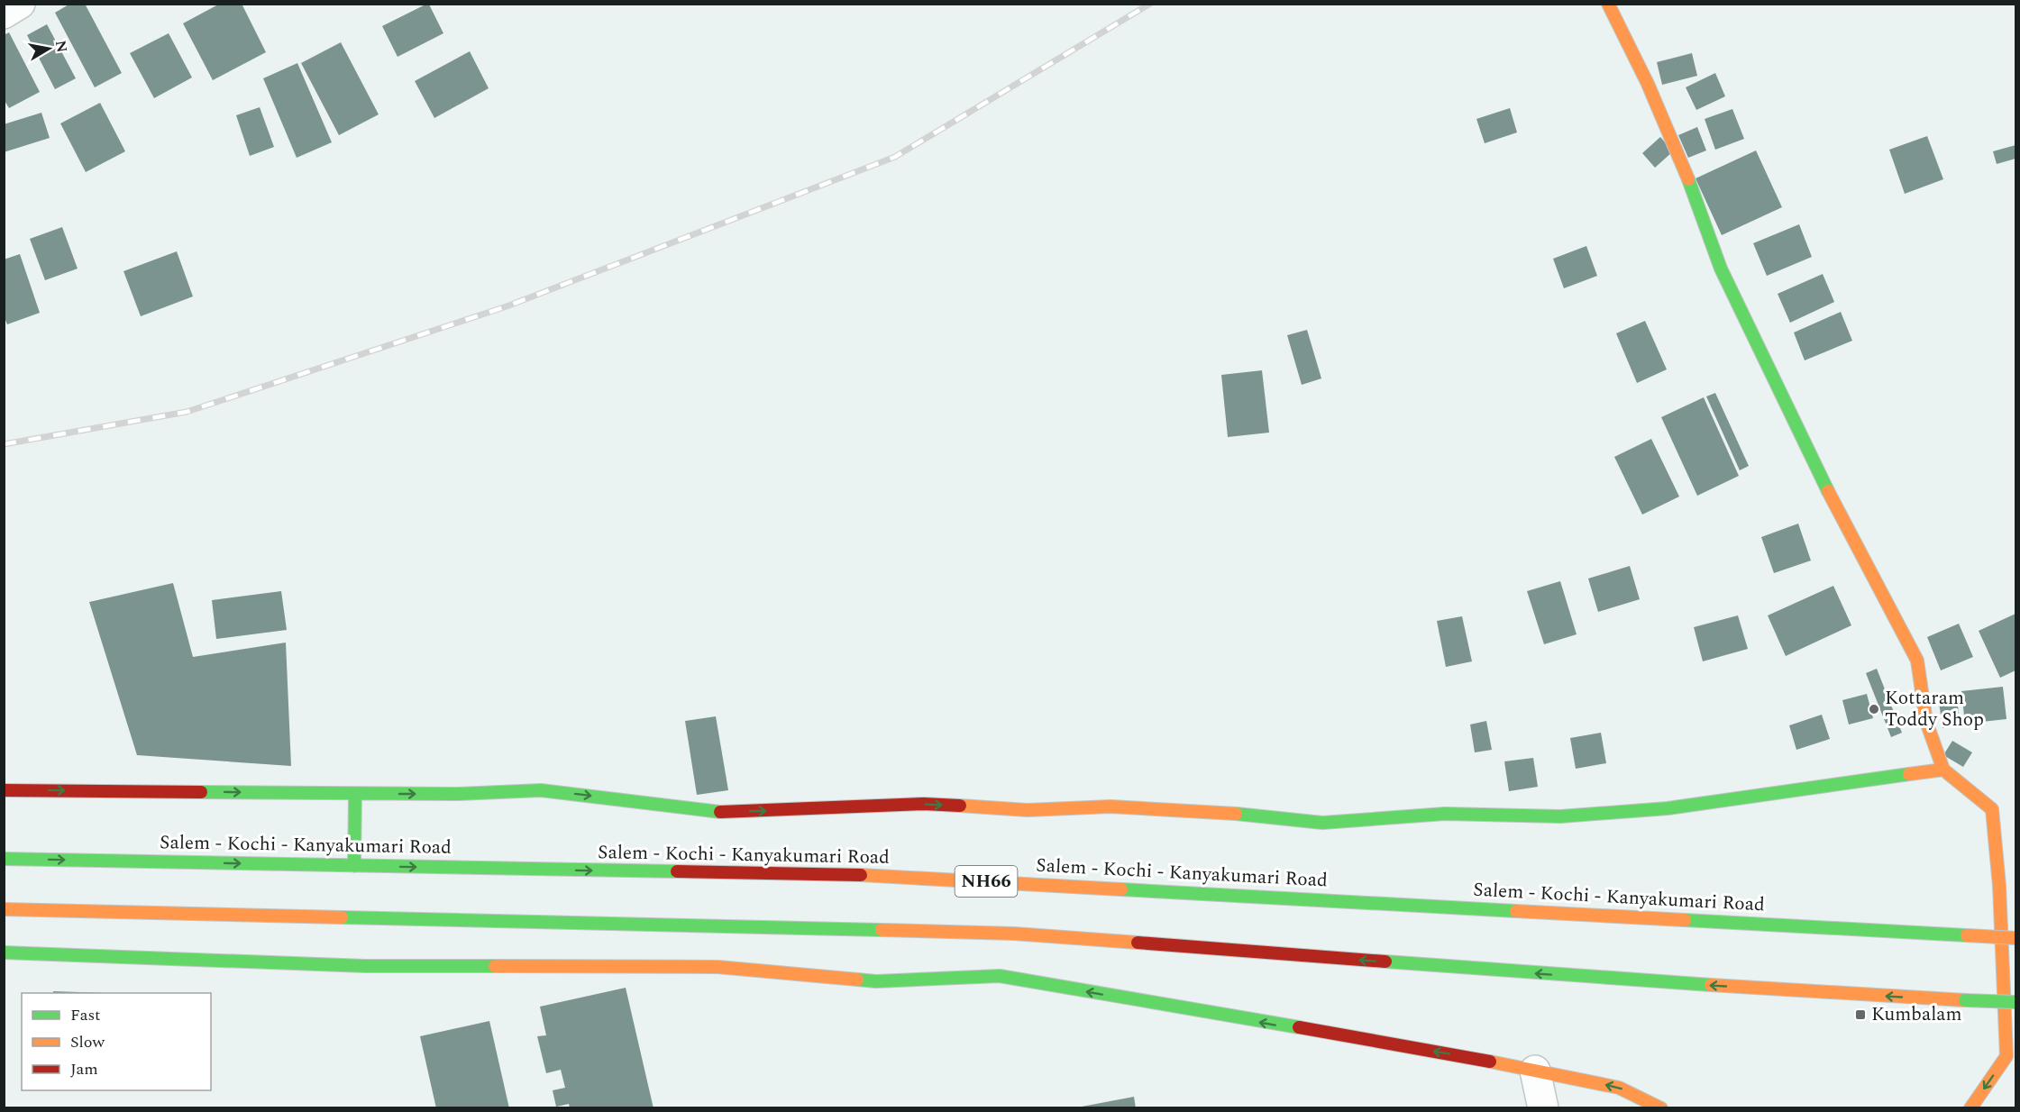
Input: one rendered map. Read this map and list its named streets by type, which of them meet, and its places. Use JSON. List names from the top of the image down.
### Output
{
  "streets": {
    "main road": ["Salem - Kochi - Kanyakumari Road", "NH66"]
  },
  "places": {
    "other": ["Kottaram Toddy Shop"],
    "transit": ["Kumbalam"]
  },
  "legend": ["Fast", "Slow", "Jam"],
  "north": "right"
}
